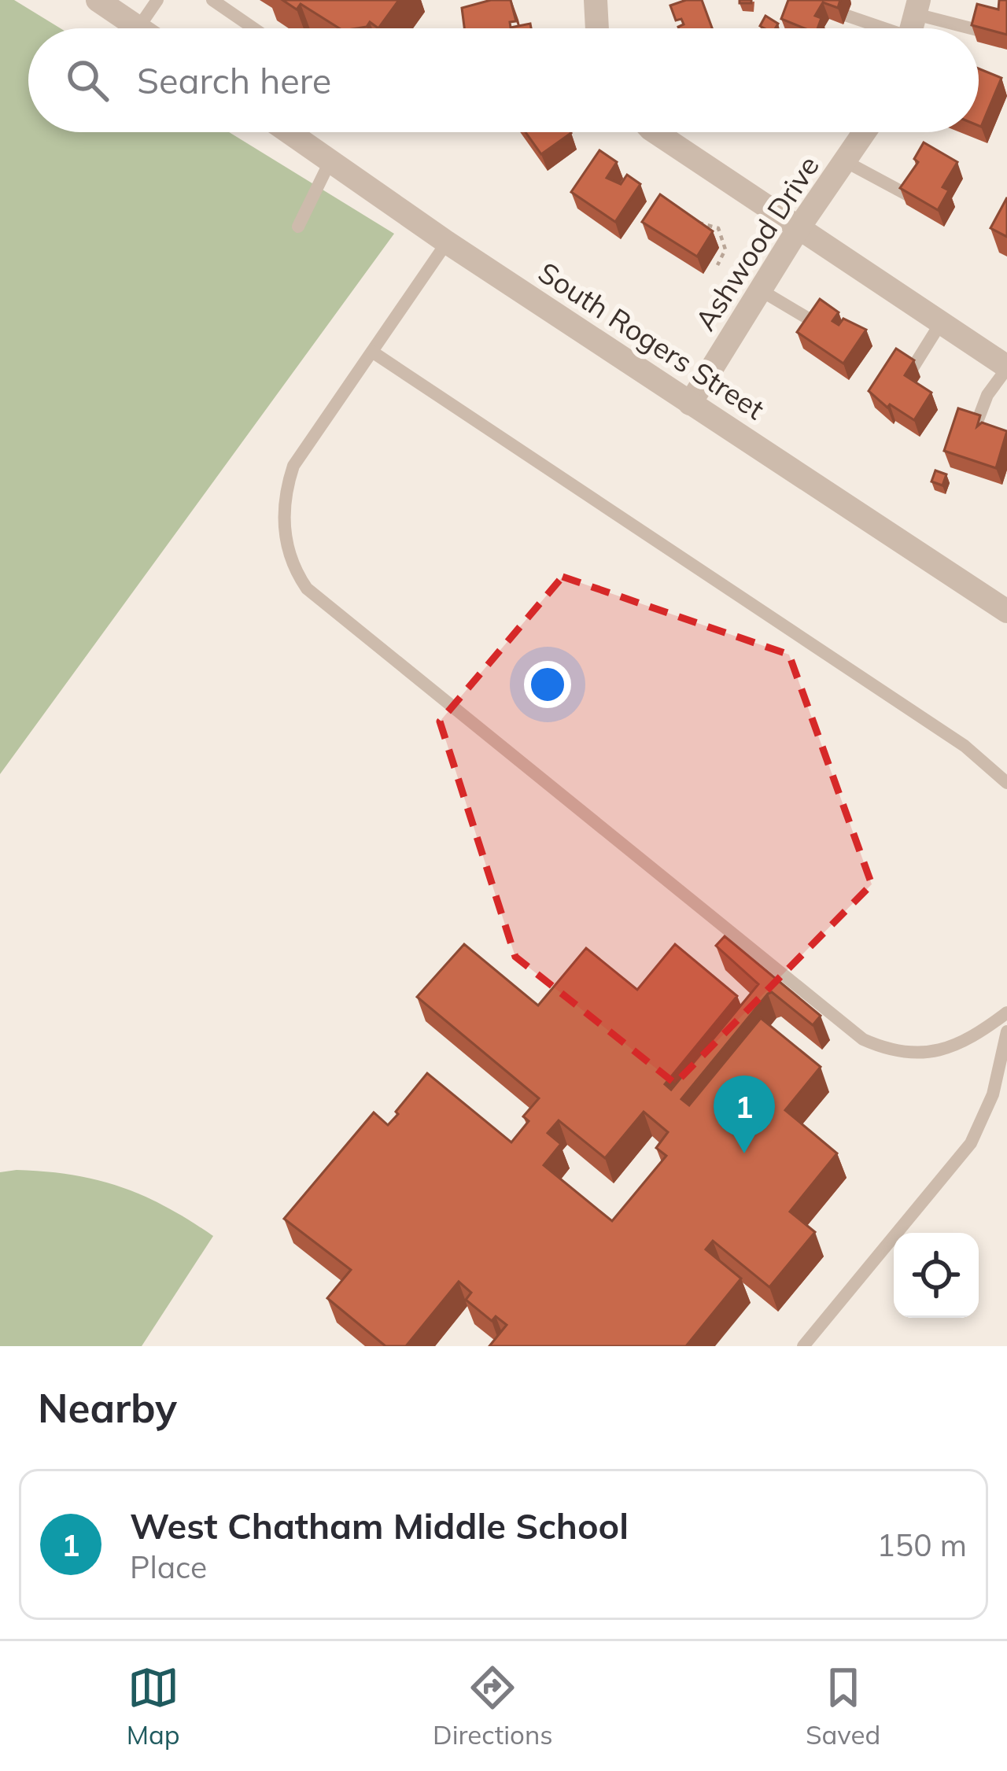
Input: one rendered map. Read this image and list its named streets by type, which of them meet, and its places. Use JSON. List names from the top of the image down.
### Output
{
  "streets": {
    "street": ["Ashwood Drive", "South Rogers Street"]
  },
  "crossings": [
    ["Ashwood Drive", "South Rogers Street"]
  ],
  "page": {
    "search": "Search here",
    "pins": "1",
    "heading": "Nearby",
    "list": [
      {
        "mark": "1",
        "name": "West Chatham Middle School",
        "note": "Place",
        "value": "150 m"
      }
    ],
    "nav": ["Map", "Directions", "Saved"]
  }
}
